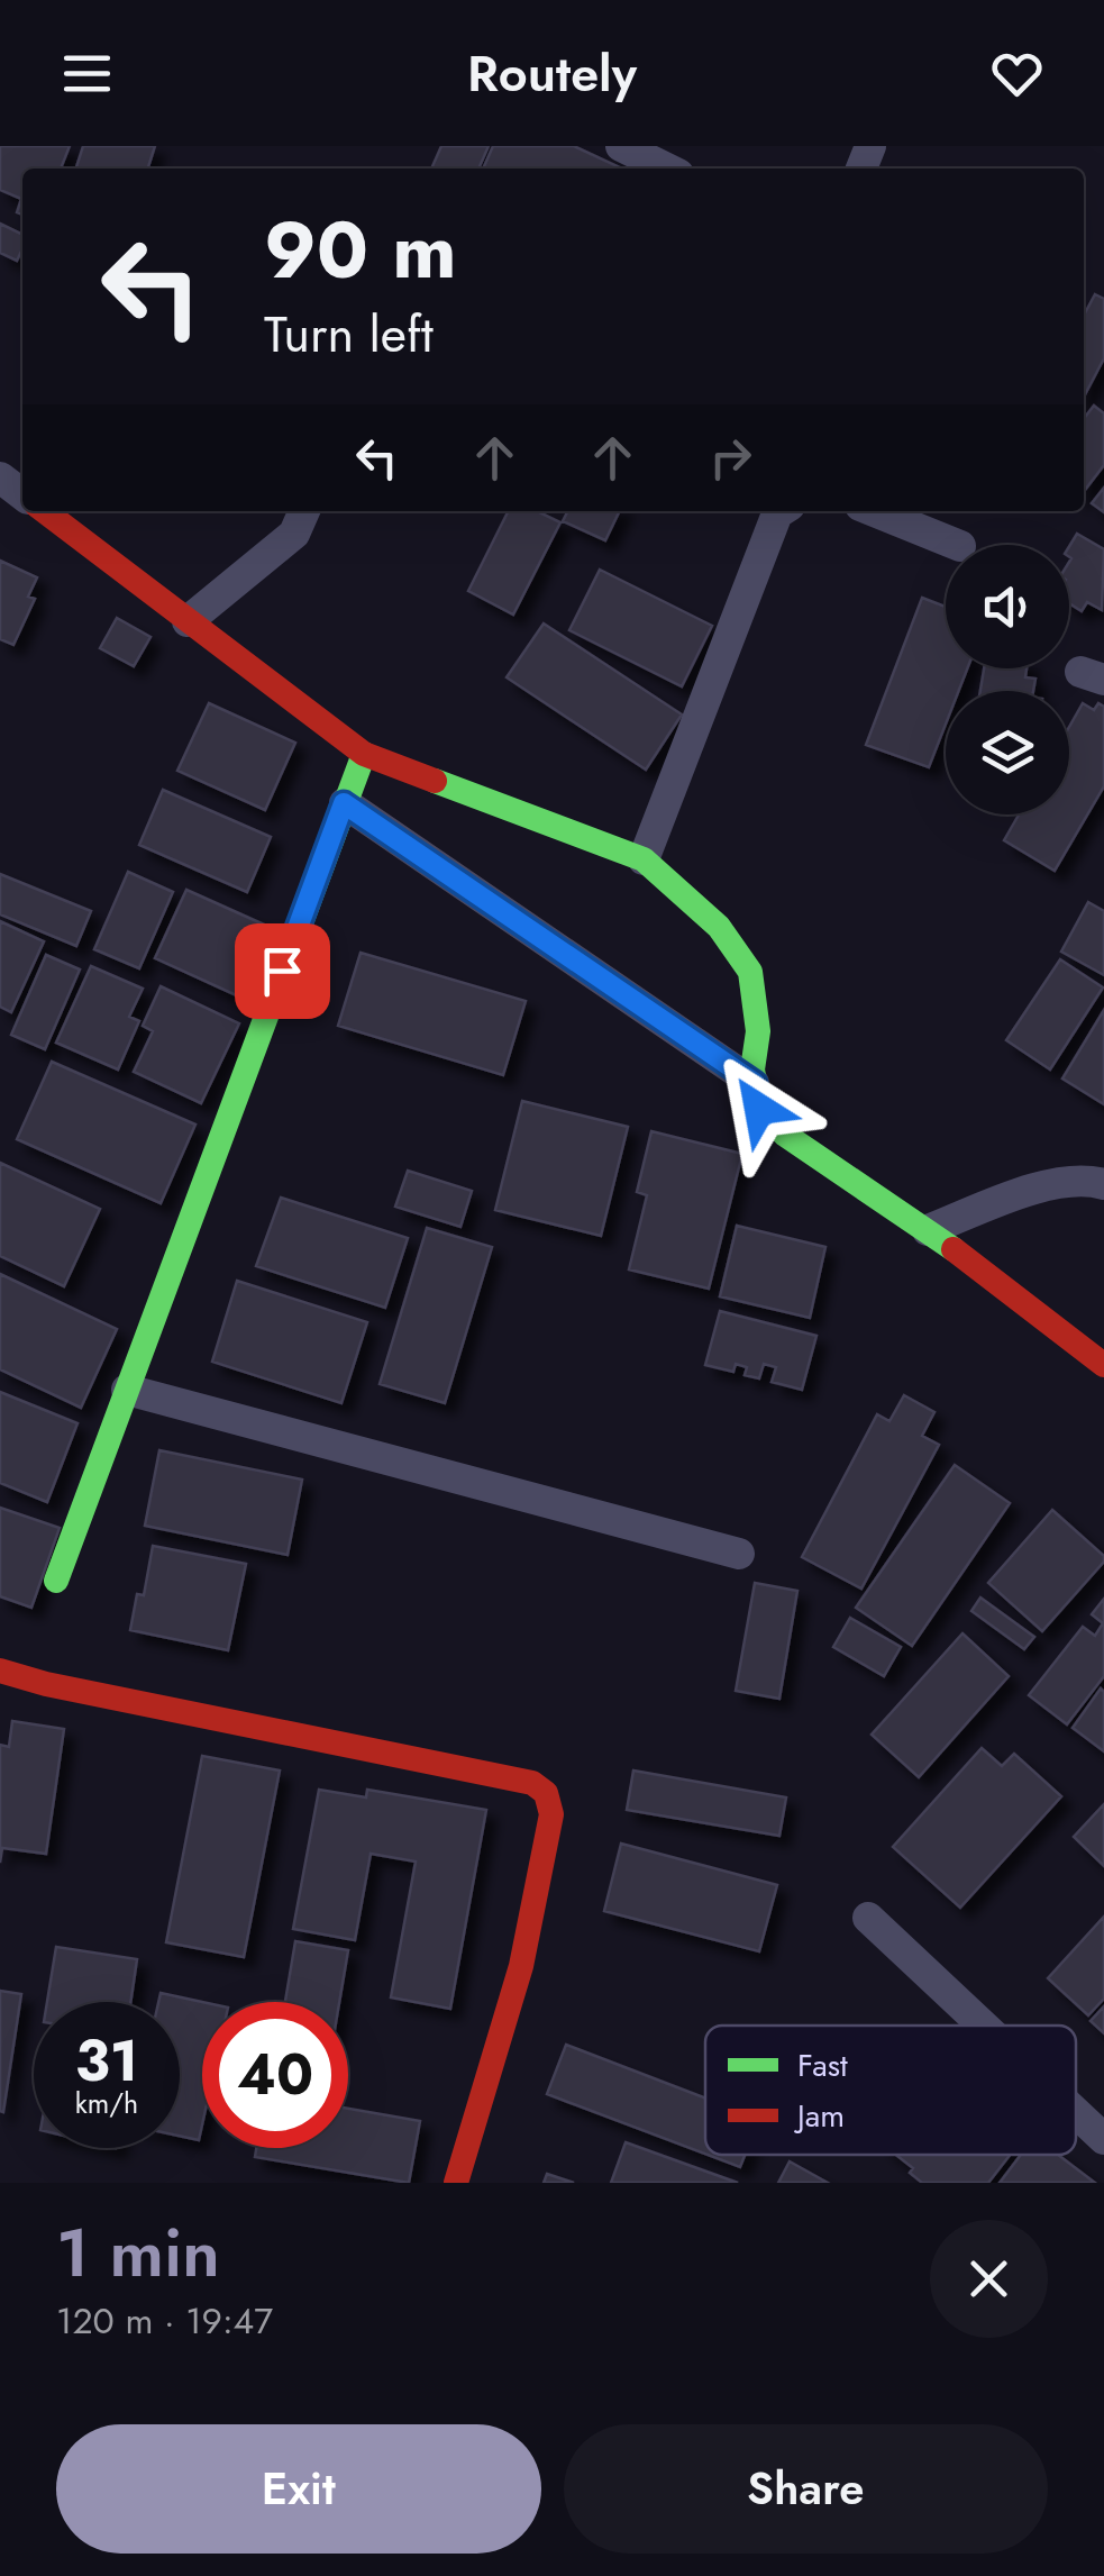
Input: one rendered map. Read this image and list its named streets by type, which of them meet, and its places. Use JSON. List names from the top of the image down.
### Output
{
  "legend": ["Fast", "Jam"],
  "page": {
    "header": "Routely",
    "turn": ["90 m", "Turn left"],
    "speed": "31 km/h",
    "limit": "40",
    "heading": ["1 min", "120 m · 19:47"],
    "buttons": ["Exit", "Share"]
  }
}
